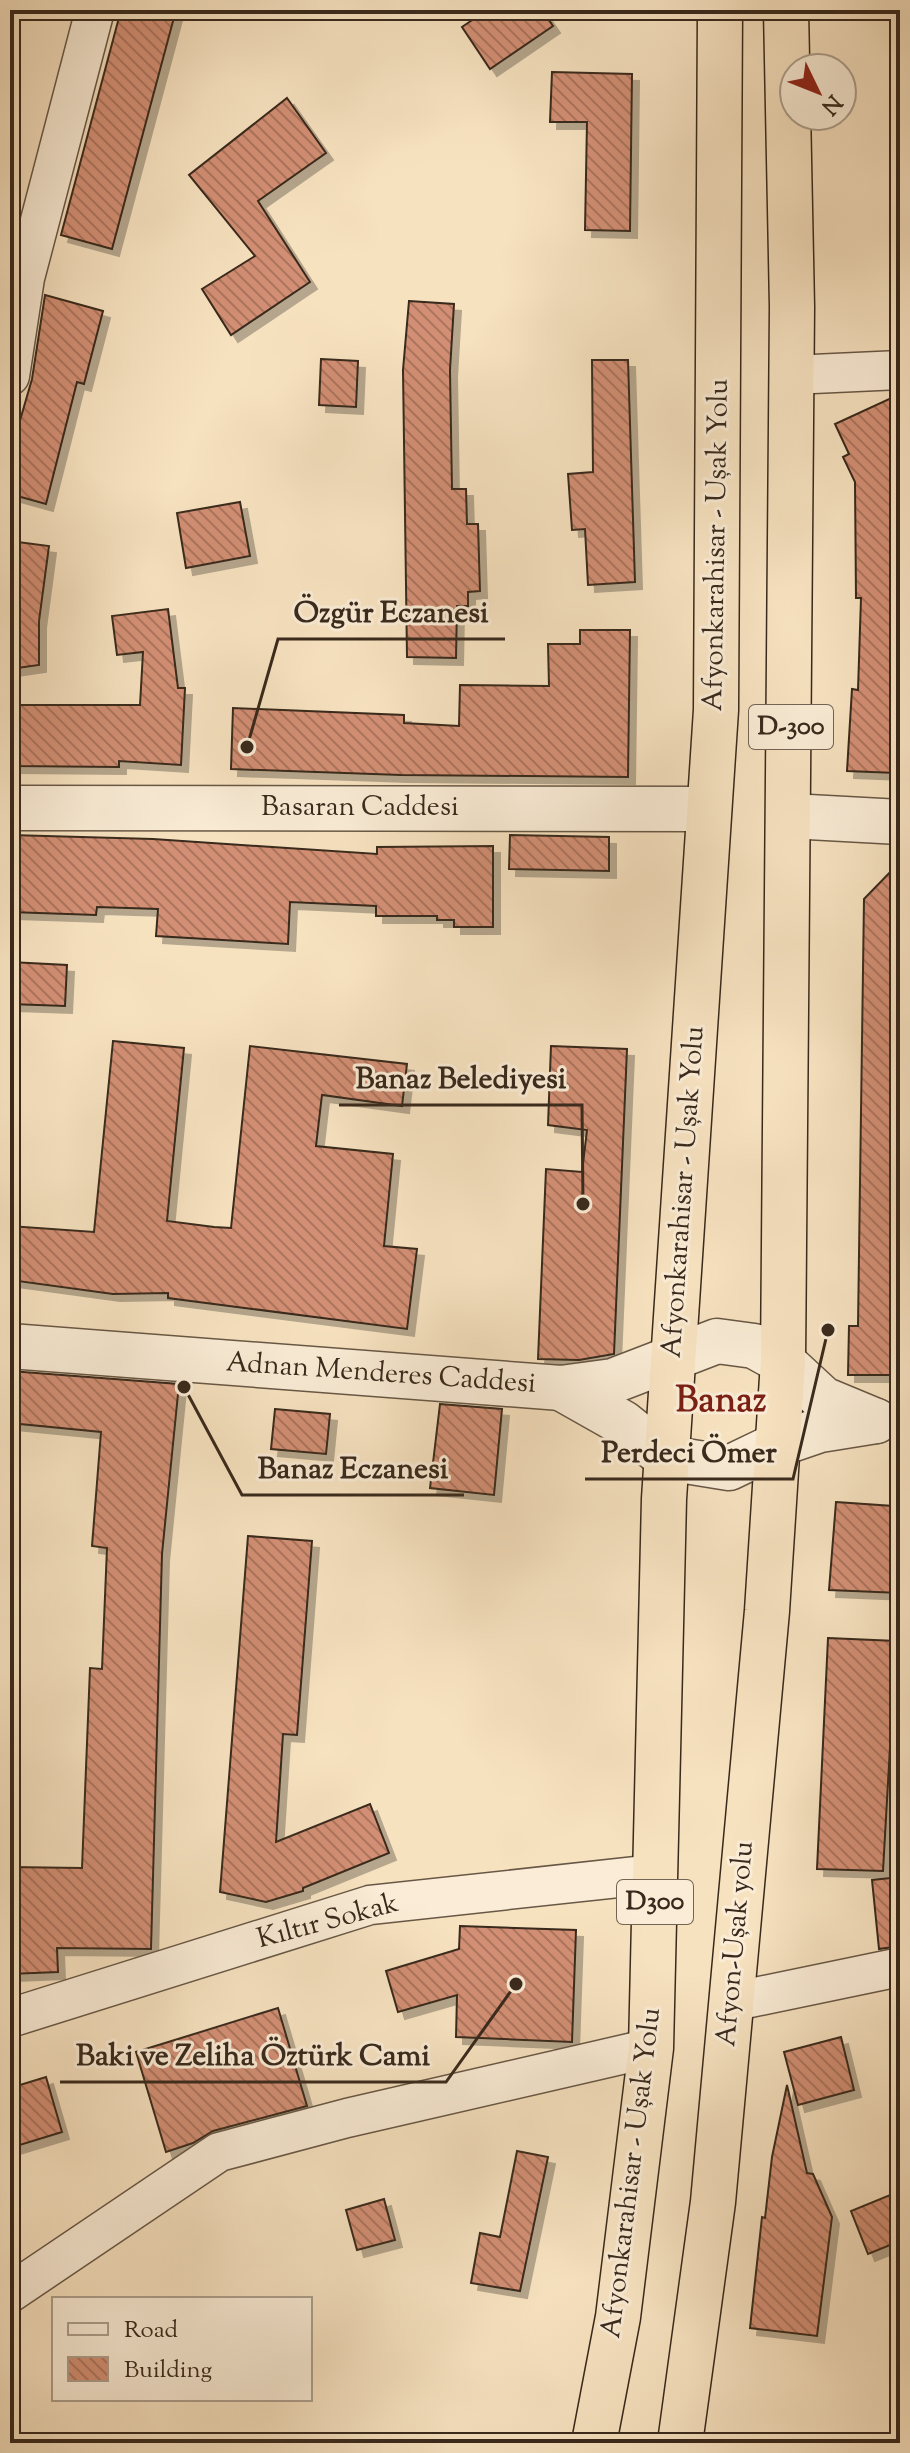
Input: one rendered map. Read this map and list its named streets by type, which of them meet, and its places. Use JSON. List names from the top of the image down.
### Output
{
  "streets": {
    "highway": [
      "Afyonkarahisar - Uşak Yolu",
      "D-300",
      "D300",
      "Afyon-Uşak yolu"
    ],
    "street": ["Basaran Caddesi", "Adnan Menderes Caddesi", "Kıltır Sokak"]
  },
  "crossings": [
    ["Afyonkarahisar - Uşak Yolu", "D-300"],
    ["Afyonkarahisar - Uşak Yolu", "Basaran Caddesi"],
    ["Afyonkarahisar - Uşak Yolu", "Kıltır Sokak"],
    ["Afyonkarahisar - Uşak Yolu", "Afyon-Uşak yolu"],
    ["D-300", "Afyon-Uşak yolu"]
  ],
  "districts": ["Banaz"],
  "places": [
    "Özgür Eczanesi",
    "Banaz Belediyesi",
    "Perdeci Ömer",
    "Banaz Eczanesi",
    "Baki ve Zeliha Öztürk Cami"
  ],
  "legend": ["Road", "Building"],
  "north": "bottom right"
}
